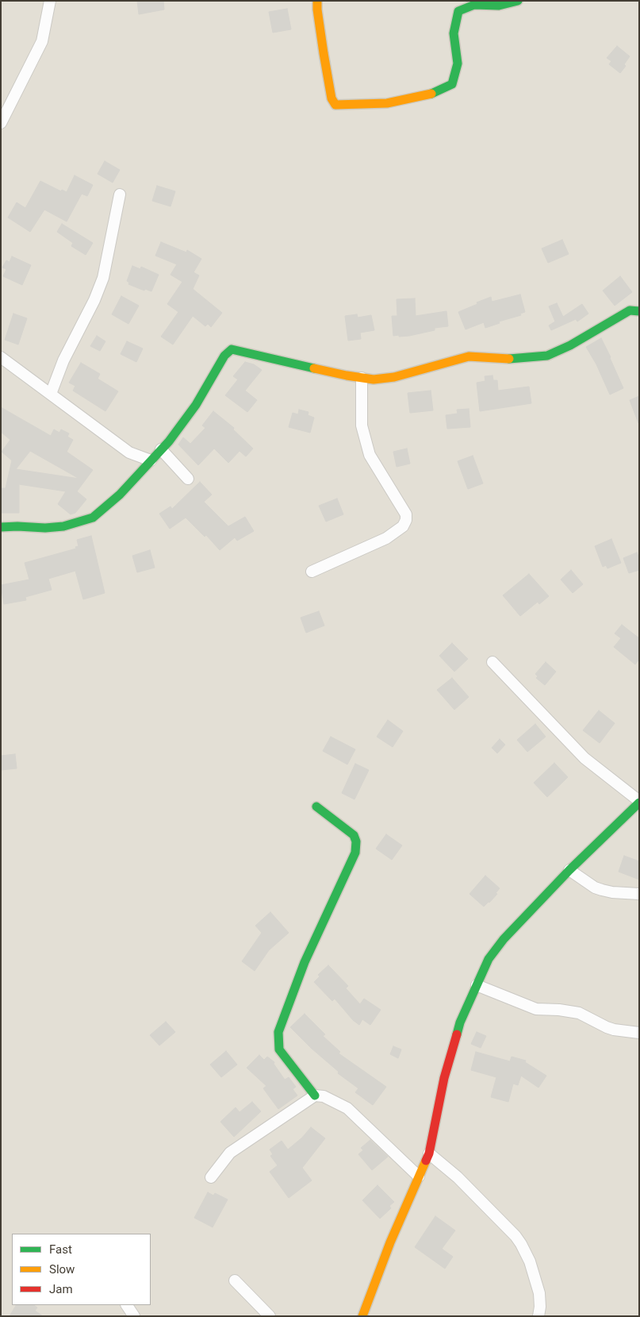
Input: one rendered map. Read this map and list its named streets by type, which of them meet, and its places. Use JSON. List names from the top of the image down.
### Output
{
  "legend": ["Fast", "Slow", "Jam"]
}
